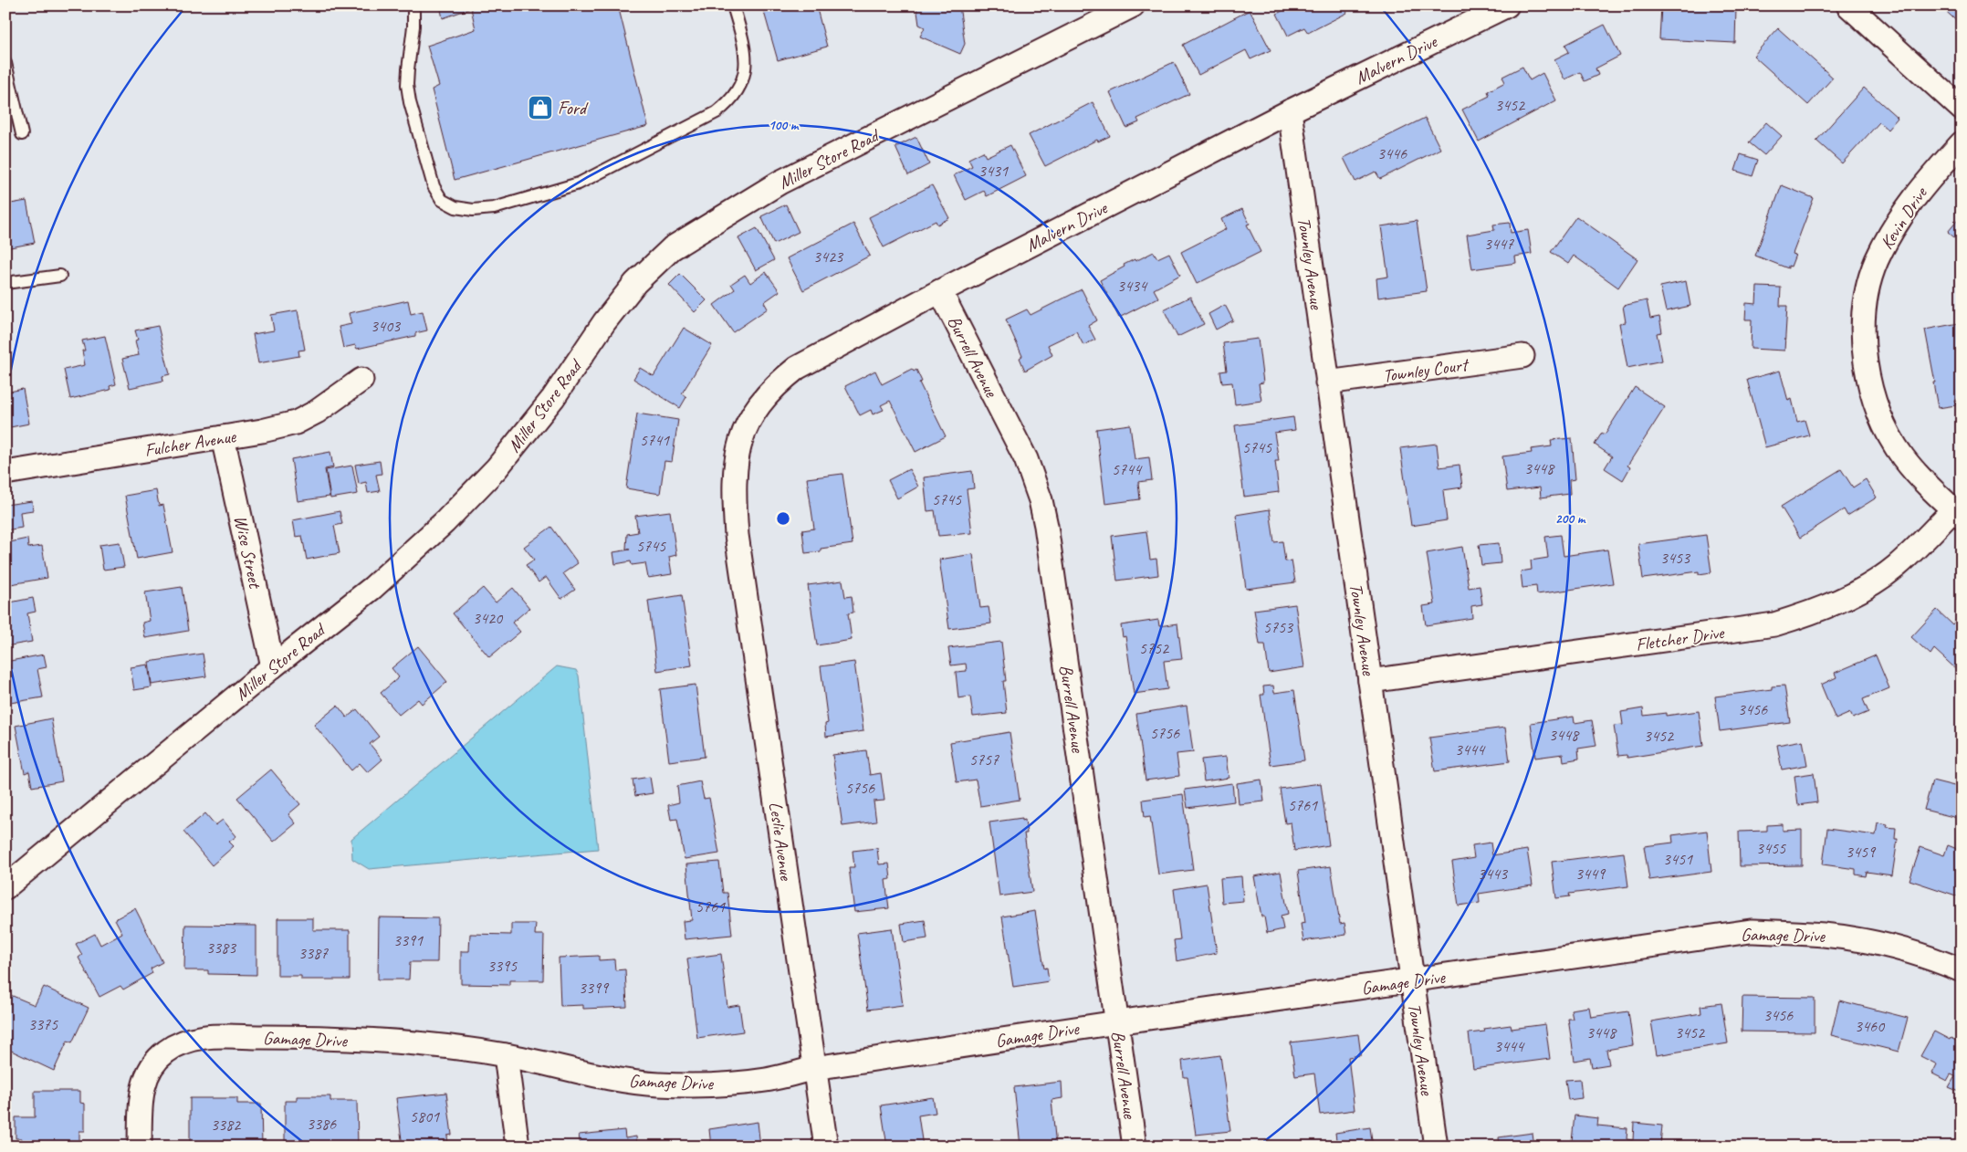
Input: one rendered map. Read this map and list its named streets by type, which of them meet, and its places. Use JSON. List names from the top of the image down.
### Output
{
  "streets": {
    "street": [
      "Malvern Drive",
      "Miller Store Road",
      "Kevin Drive",
      "Townley Avenue",
      "Burrell Avenue",
      "Townley Court",
      "Fulcher Avenue",
      "Wise Street",
      "Fletcher Drive",
      "Leslie Avenue",
      "Gamage Drive"
    ]
  },
  "crossings": [
    ["Malvern Drive", "Townley Avenue"],
    ["Malvern Drive", "Burrell Avenue"],
    ["Malvern Drive", "Leslie Avenue"],
    ["Miller Store Road", "Wise Street"],
    ["Kevin Drive", "Fletcher Drive"],
    ["Townley Avenue", "Townley Court"],
    ["Townley Avenue", "Fletcher Drive"],
    ["Townley Avenue", "Gamage Drive"],
    ["Burrell Avenue", "Gamage Drive"],
    ["Fulcher Avenue", "Wise Street"],
    ["Leslie Avenue", "Gamage Drive"]
  ],
  "places": {
    "shop": ["Ford"]
  },
  "house_numbers": [
    "3452",
    "3446",
    "3431",
    "3447",
    "3423",
    "3434",
    "3403",
    "5741",
    "5745",
    "3448",
    "5744",
    "5745",
    "5745",
    "3453",
    "3420",
    "5753",
    "5752",
    "3456",
    "5756",
    "3448",
    "3452",
    "3444",
    "5757",
    "5756",
    "5761",
    "3455",
    "3459",
    "3451",
    "3443",
    "3449",
    "5761",
    "3391",
    "3383",
    "3387",
    "3395",
    "3399",
    "3456",
    "3375",
    "3460",
    "3448",
    "3452",
    "3444",
    "5801",
    "3386",
    "3382"
  ],
  "rings": ["100 m", "200 m"]
}
